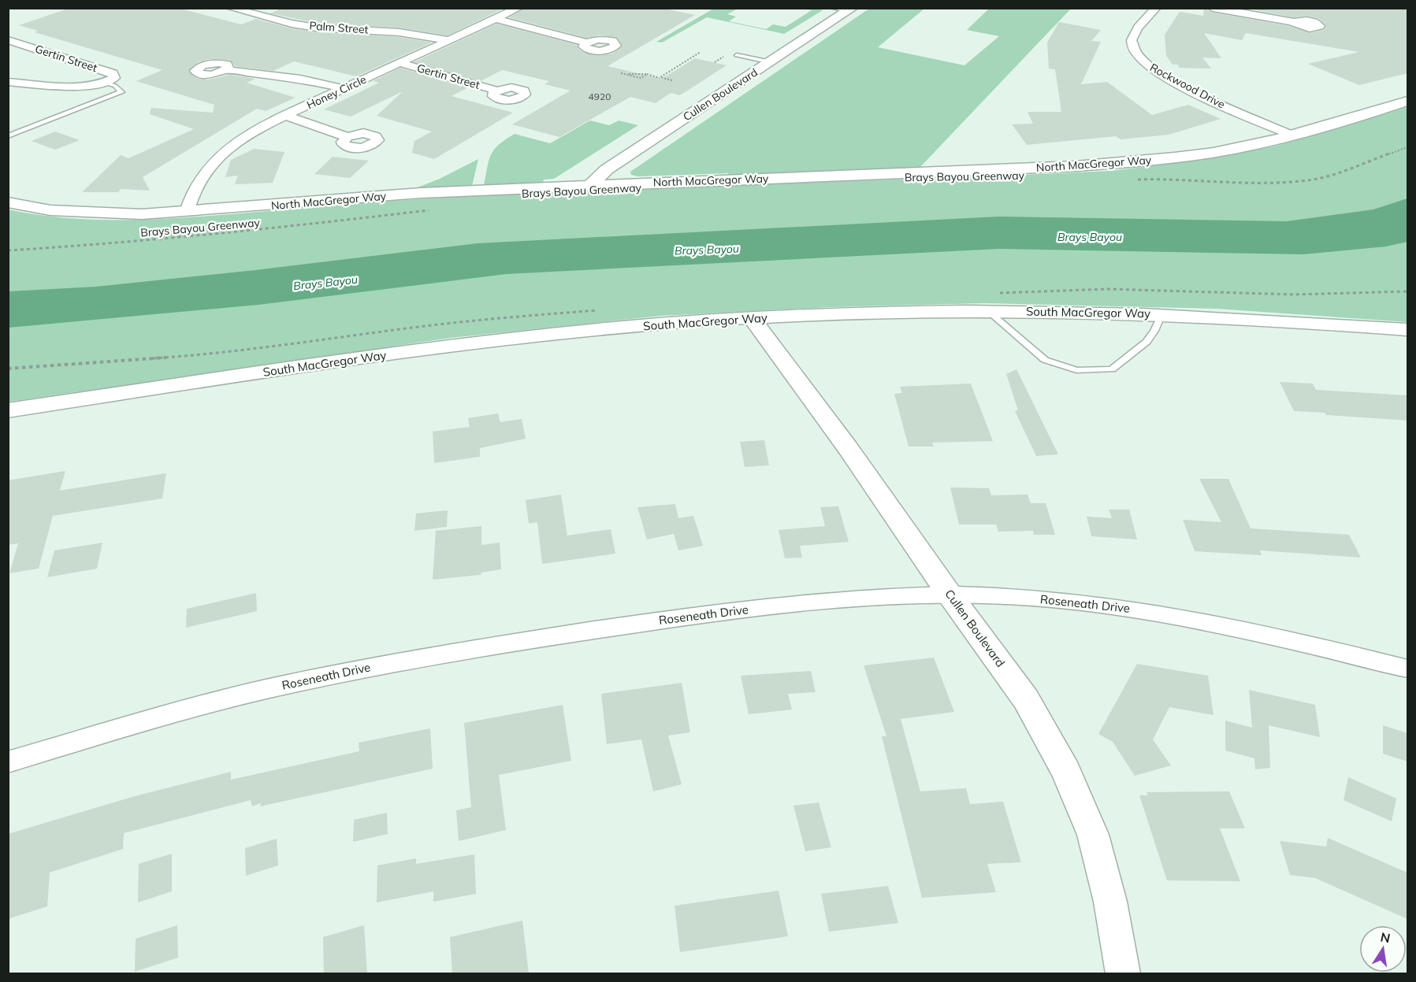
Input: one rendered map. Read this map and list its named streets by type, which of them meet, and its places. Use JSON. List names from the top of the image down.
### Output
{
  "streets": {
    "street": [
      "Palm Street",
      "Gertin Street",
      "Rockwood Drive",
      "Honey Circle",
      "Cullen Boulevard",
      "North MacGregor Way",
      "South MacGregor Way",
      "Roseneath Drive"
    ],
    "path": ["Brays Bayou Greenway"]
  },
  "crossings": [
    ["Palm Street", "Honey Circle"],
    ["Gertin Street", "Honey Circle"],
    ["Rockwood Drive", "North MacGregor Way"],
    ["Honey Circle", "North MacGregor Way"],
    ["Cullen Boulevard", "North MacGregor Way"],
    ["Cullen Boulevard", "South MacGregor Way"],
    ["Cullen Boulevard", "Roseneath Drive"]
  ],
  "water": ["Brays Bayou"],
  "house_numbers": ["4920"],
  "north": "top"
}
